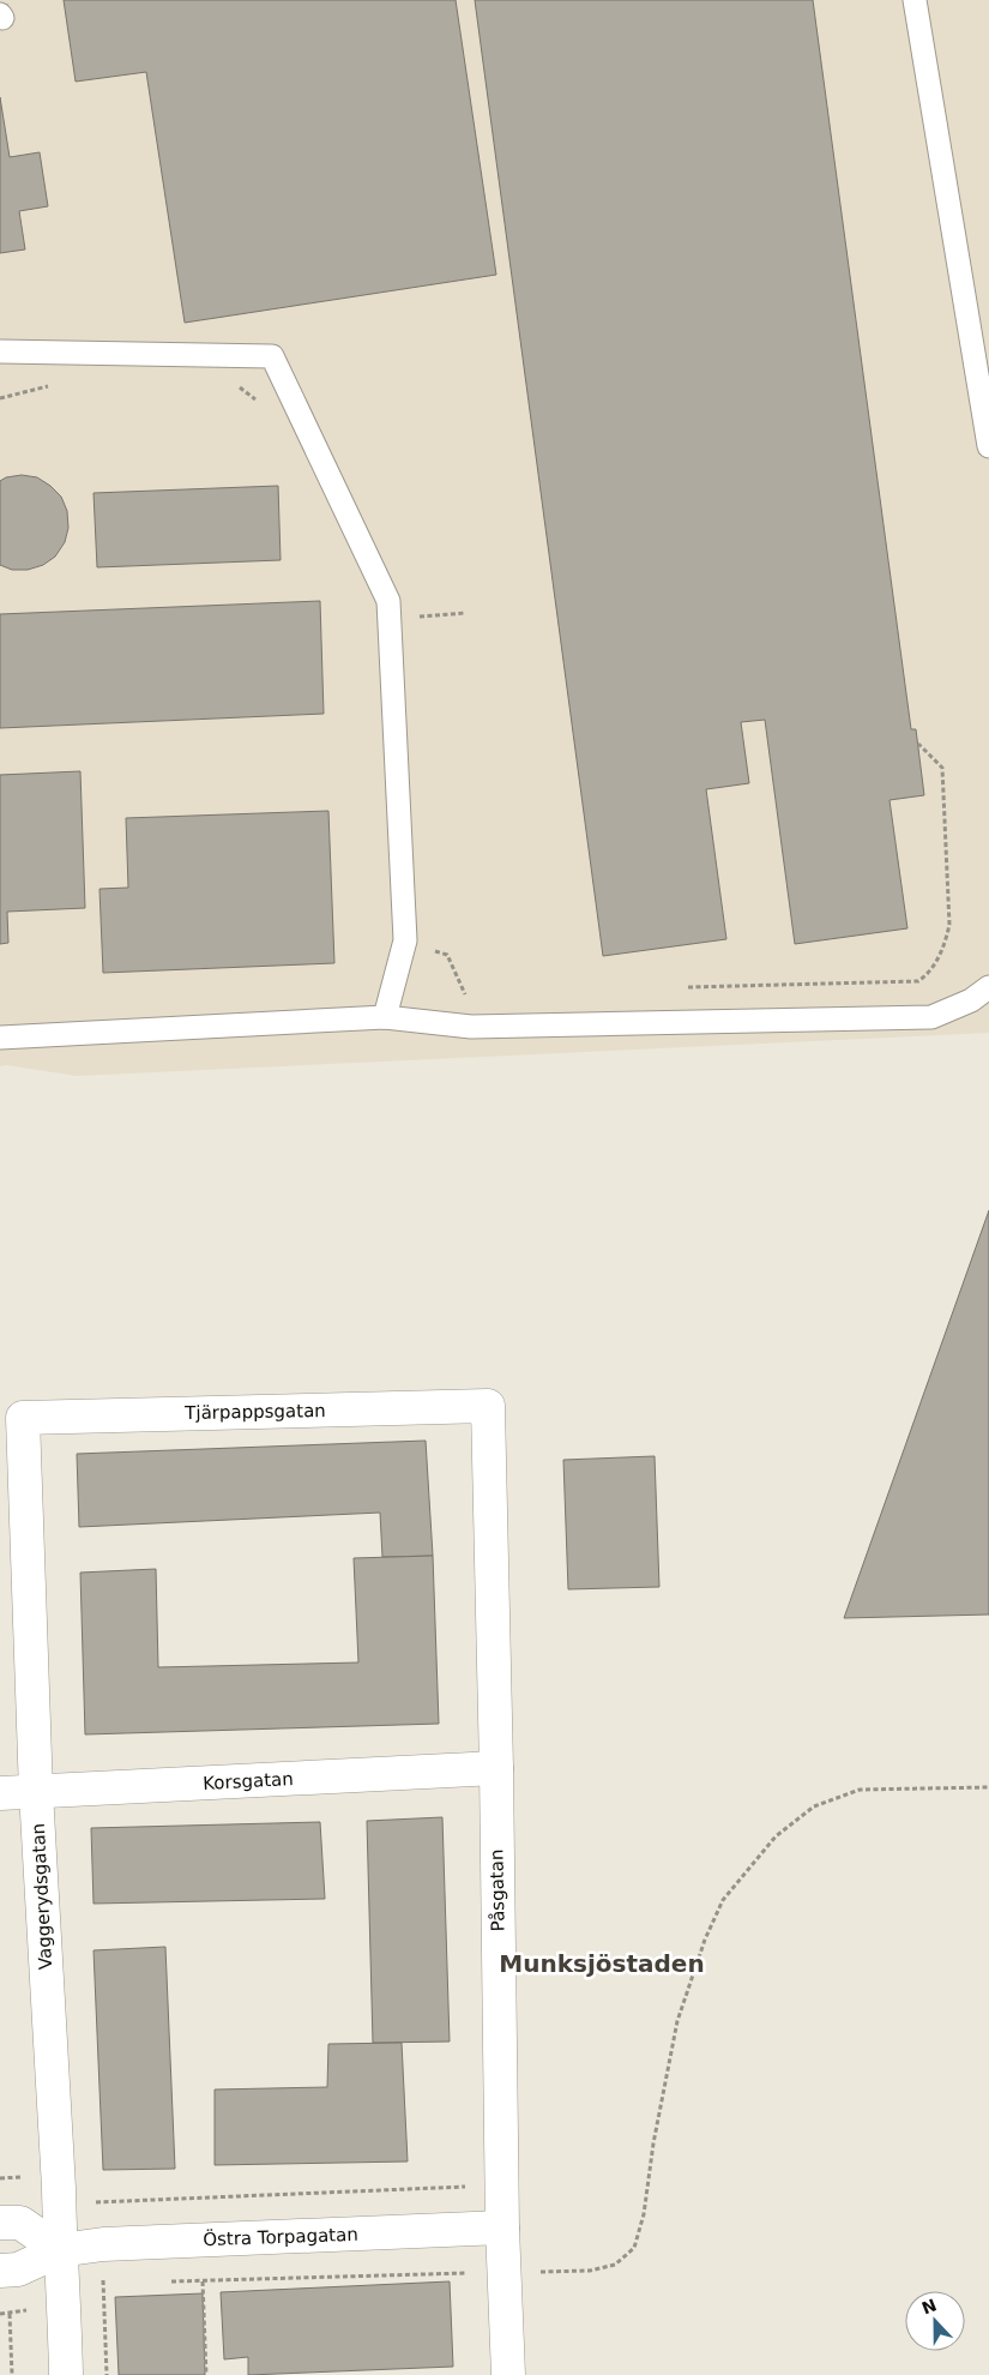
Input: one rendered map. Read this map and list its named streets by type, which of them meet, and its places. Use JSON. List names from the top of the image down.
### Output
{
  "streets": {
    "street": [
      "Tjärpappsgatan",
      "Korsgatan",
      "Påsgatan",
      "Vaggerydsgatan",
      "Östra Torpagatan"
    ]
  },
  "crossings": [
    ["Tjärpappsgatan", "Påsgatan"],
    ["Tjärpappsgatan", "Vaggerydsgatan"],
    ["Korsgatan", "Påsgatan"],
    ["Korsgatan", "Vaggerydsgatan"],
    ["Påsgatan", "Östra Torpagatan"],
    ["Vaggerydsgatan", "Östra Torpagatan"]
  ],
  "districts": ["Munksjöstaden"],
  "north": "top"
}
